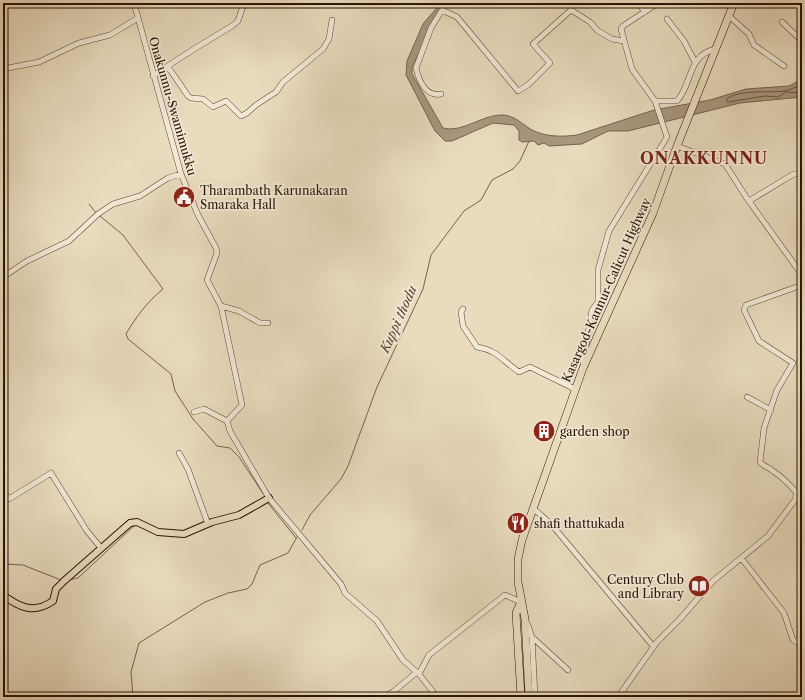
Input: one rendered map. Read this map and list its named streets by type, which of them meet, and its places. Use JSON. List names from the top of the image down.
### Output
{
  "streets": {
    "highway": ["Kasargod-Kannur-Calicut Highway"],
    "street": ["Onakunnu-Swamimukku"]
  },
  "districts": ["ONAKKUNNU"],
  "water": ["Kuppi thodu"],
  "places": {
    "public building": ["Tharambath Karunakaran Smaraka Hall"],
    "building": ["garden shop"],
    "restaurant": ["shafi thattukada"],
    "library": ["Century Club and Library"]
  }
}
